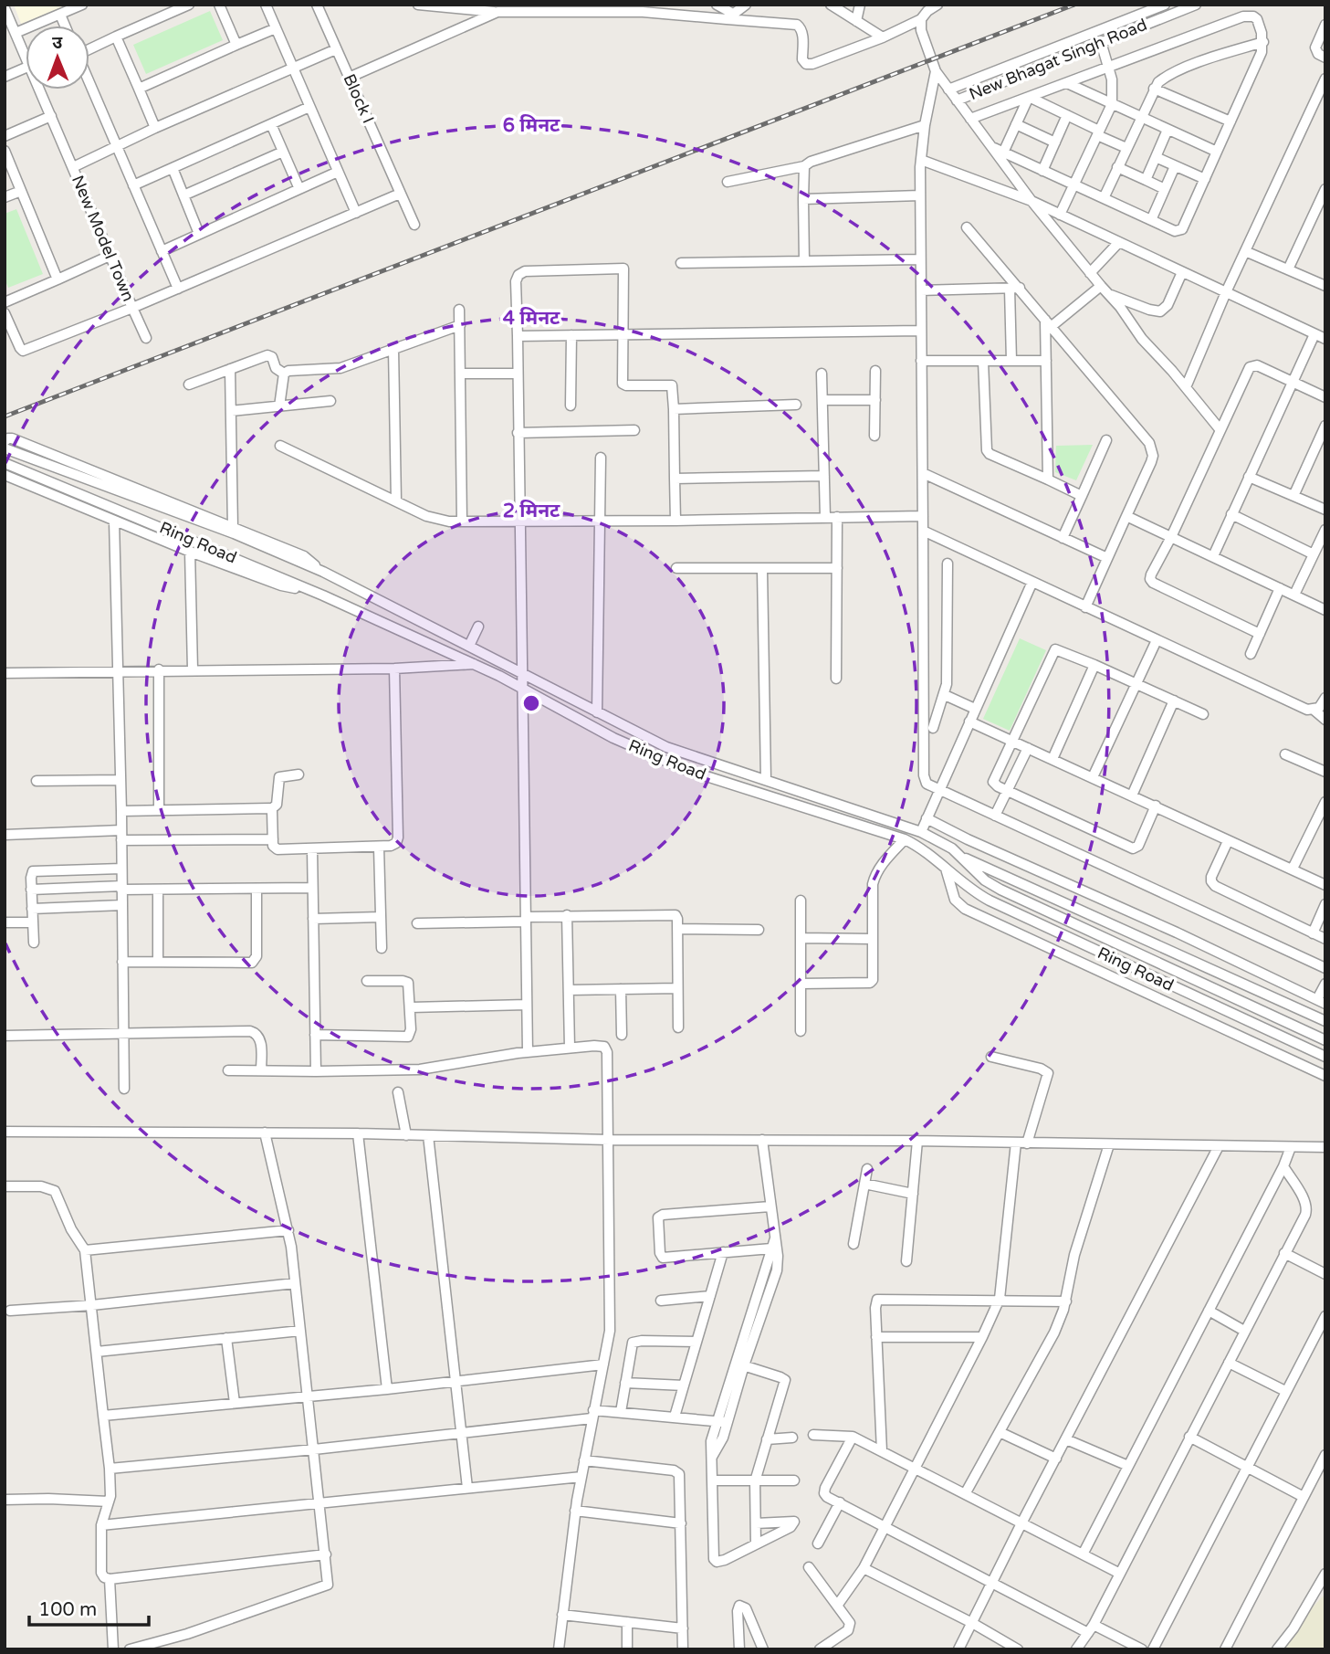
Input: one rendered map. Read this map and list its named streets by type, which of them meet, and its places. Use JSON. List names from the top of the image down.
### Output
{
  "streets": {
    "street": [
      "New Bhagat Singh Road",
      "Block I",
      "New Model Town",
      "Ring Road"
    ]
  },
  "crossings": [
    ["Block I", "New Model Town"]
  ],
  "scale_bar": "100 m",
  "north": "top",
  "rings": ["6 मिनट", "4 मिनट", "2 मिनट"]
}
